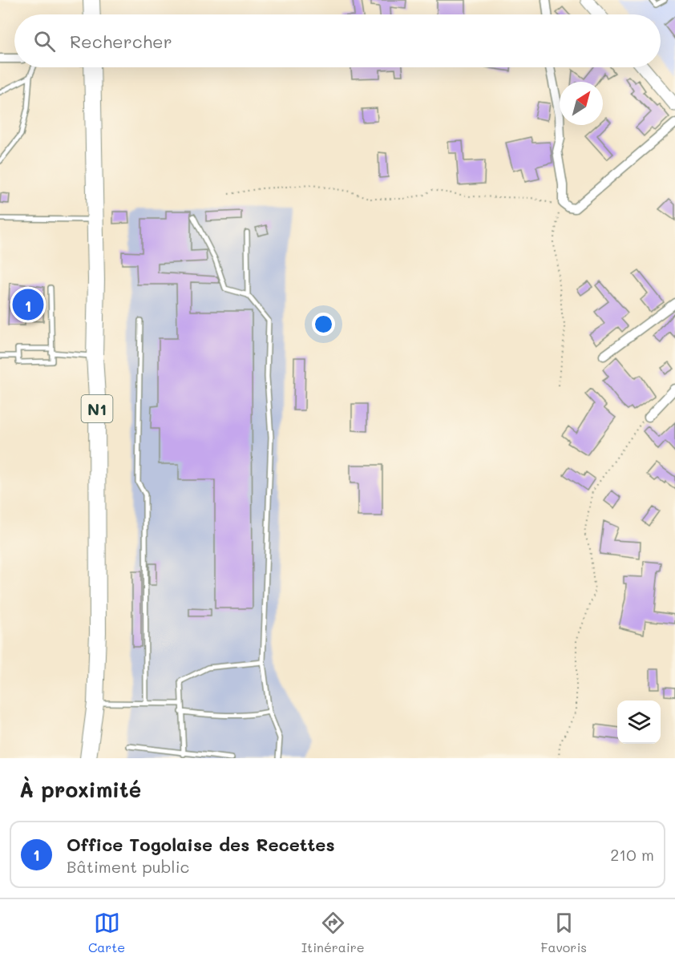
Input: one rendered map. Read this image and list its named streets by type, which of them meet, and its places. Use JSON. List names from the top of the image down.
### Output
{
  "streets": {
    "highway": ["N1"]
  },
  "north": "top right",
  "page": {
    "search": "Rechercher",
    "pins": "1",
    "heading": "À proximité",
    "list": [
      {
        "mark": "1",
        "name": "Office Togolaise des Recettes",
        "note": "Bâtiment public",
        "value": "210 m"
      }
    ],
    "nav": ["Carte", "Itinéraire", "Favoris"]
  }
}
